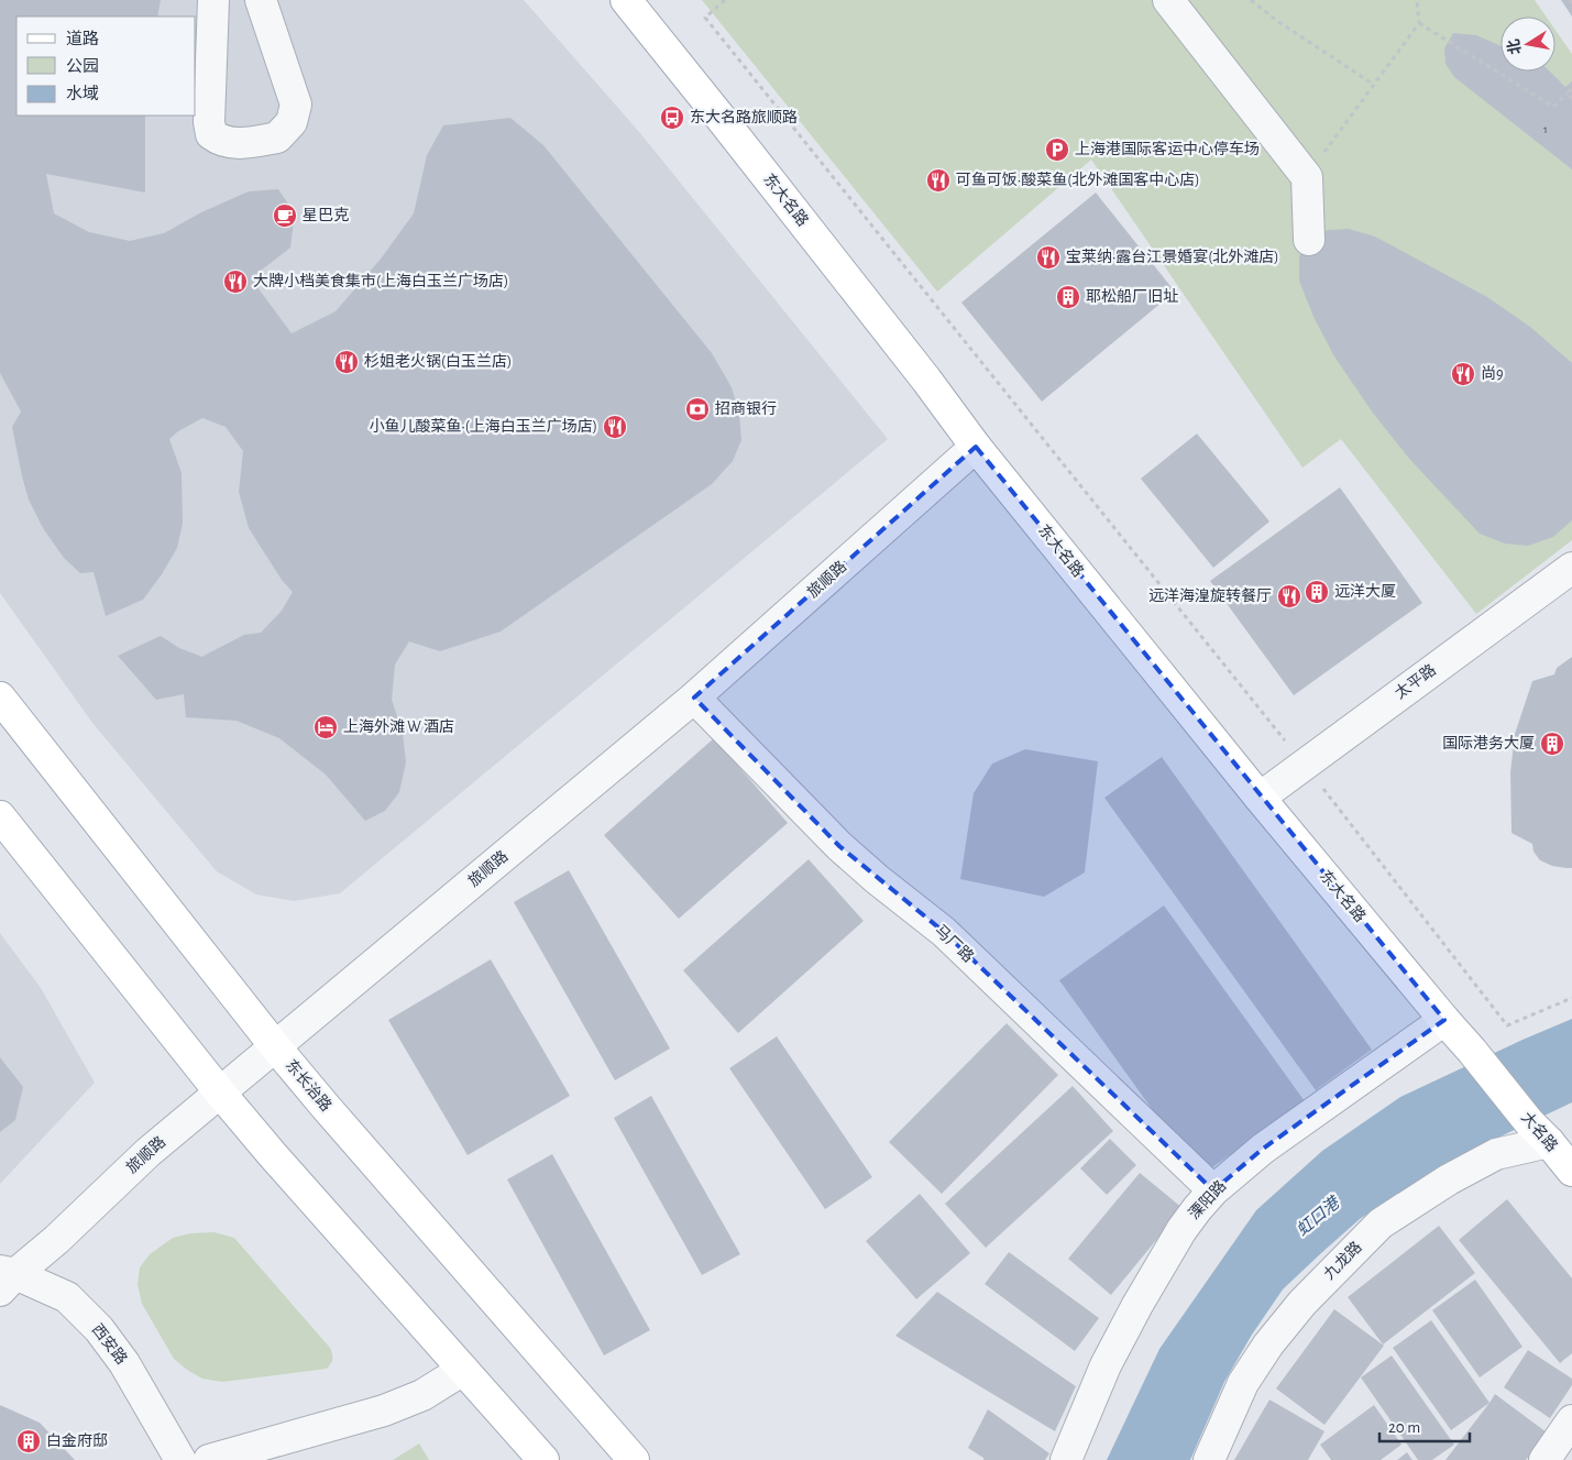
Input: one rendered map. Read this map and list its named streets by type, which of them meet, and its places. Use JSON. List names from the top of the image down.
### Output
{
  "streets": {
    "main road": ["东大名路", "东长治路", "大名路"],
    "street": [
      "旅顺路",
      "太平路",
      "马厂路",
      "溧阳路",
      "九龙路",
      "西安路"
    ]
  },
  "crossings": [
    ["东大名路", "旅顺路"],
    ["东大名路", "太平路"],
    ["东大名路", "大名路"],
    ["东大名路", "溧阳路"],
    ["旅顺路", "马厂路"],
    ["旅顺路", "东长治路"],
    ["旅顺路", "西安路"],
    ["马厂路", "溧阳路"],
    ["大名路", "九龙路"]
  ],
  "water": ["虹口港"],
  "places": {
    "bus stop": ["东大名路旅顺路"],
    "parking": ["上海港国际客运中心停车场"],
    "restaurant": [
      "可鱼可饭·酸菜鱼(北外滩国客中心店)",
      "宝莱纳·露台江景婚宴(北外滩店)",
      "大牌小档美食集市(上海白玉兰广场店)",
      "杉姐老火锅(白玉兰店)",
      "尚9",
      "小鱼儿酸菜鱼·(上海白玉兰广场店)",
      "远洋海湟旋转餐厅"
    ],
    "cafe": ["星巴克"],
    "building": [
      "耶松船厂旧址",
      "远洋大厦",
      "国际港务大厦",
      "白金府邸"
    ],
    "bank": ["招商银行"],
    "hotel": ["上海外滩 W 酒店"]
  },
  "house_numbers": ["1"],
  "legend": ["道路", "公园", "水域"],
  "scale_bar": "20 m",
  "north": "left"
}
